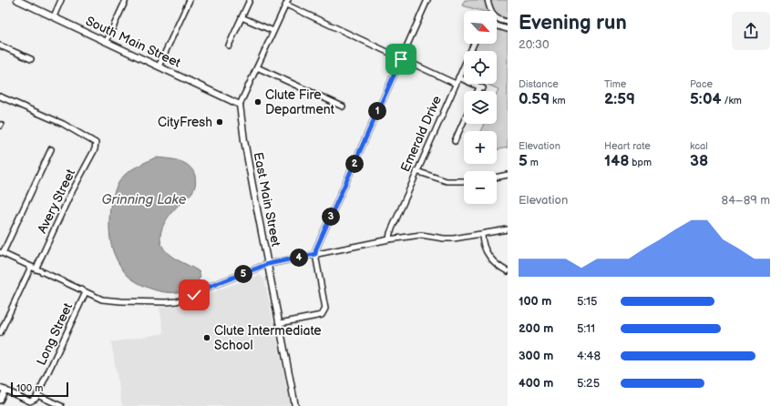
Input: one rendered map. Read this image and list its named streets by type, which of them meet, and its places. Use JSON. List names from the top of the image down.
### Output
{
  "streets": {
    "main road": ["South Main Street", "East Main Street"],
    "street": ["Emerald Drive", "Avery Street", "Long Street"]
  },
  "crossings": [
    ["South Main Street", "East Main Street"]
  ],
  "water": ["Grinning Lake"],
  "places": ["Clute Fire Department", "CityFresh", "Clute Intermediate School"],
  "scale_bar": "100 m",
  "north": "bottom right",
  "page": {
    "heading": ["Evening run", "20:30"],
    "map_buttons": ["+", "−"],
    "stats": [
      ["Distance", "0.59 km"],
      ["Time", "2:59"],
      ["Pace", "5:04 /km"],
      ["Elevation", "5 m"],
      ["Heart rate", "148 bpm"],
      ["kcal", "38"]
    ],
    "pins": [
      "1",
      "2",
      "3",
      "4",
      "5"
    ],
    "chart": ["Elevation", "84–89 m"],
    "list": [
      {
        "name": "100 m",
        "note": "5:15"
      },
      {
        "name": "200 m",
        "note": "5:11"
      },
      {
        "name": "300 m",
        "note": "4:48"
      },
      {
        "name": "400 m",
        "note": "5:25"
      }
    ],
    "scale": "100 m"
  }
}
